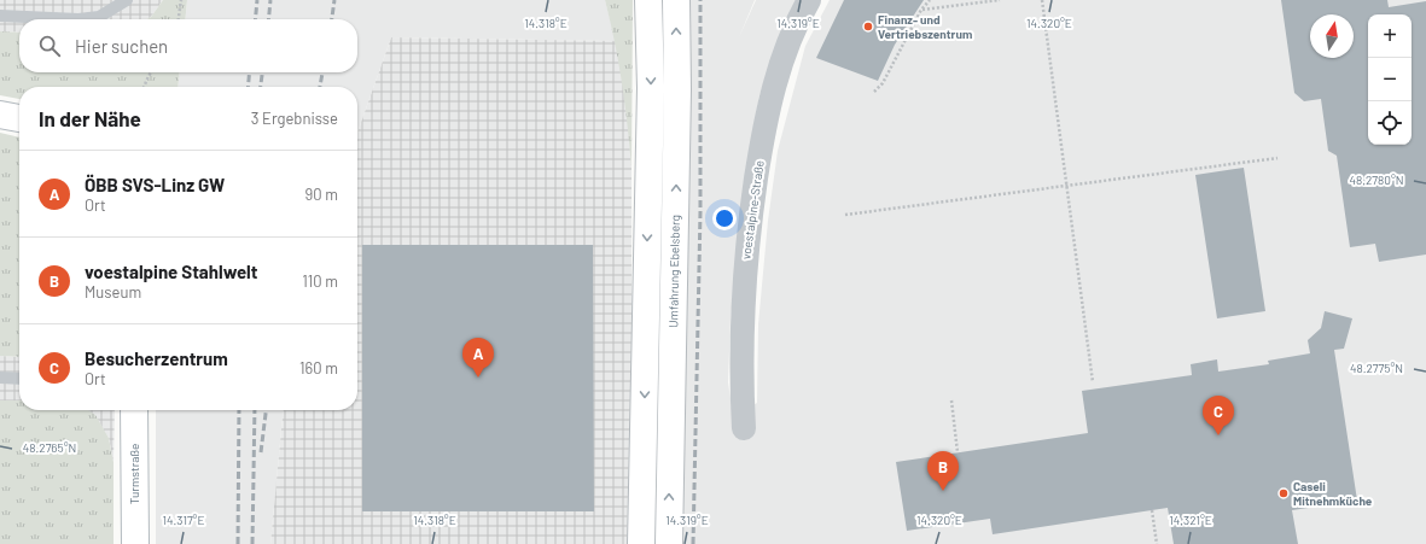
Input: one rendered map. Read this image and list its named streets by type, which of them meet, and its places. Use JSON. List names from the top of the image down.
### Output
{
  "streets": {
    "main road": ["Umfahrung Ebelsberg", "Turmstraße"],
    "street": ["voestalpine-Straße"]
  },
  "places": ["Finanz- und Vertriebszentrum", "Caseli Mitnehmküche"],
  "north": "top",
  "page": {
    "map_buttons": ["+", "−"],
    "search": "Hier suchen",
    "heading": ["In der Nähe", "3 Ergebnisse"],
    "list": [
      {
        "mark": "A",
        "name": "ÖBB SVS-Linz GW",
        "note": "Ort",
        "value": "90 m"
      },
      {
        "mark": "B",
        "name": "voestalpine Stahlwelt",
        "note": "Museum",
        "value": "110 m"
      },
      {
        "mark": "C",
        "name": "Besucherzentrum",
        "note": "Ort",
        "value": "160 m"
      }
    ],
    "pins": ["A", "C", "B"]
  },
  "coordinates": [
    "14.318°E",
    "14.319°E",
    "14.320°E",
    "48.2780°N",
    "48.2775°N",
    "48.2765°N",
    "14.317°E",
    "14.321°E"
  ]
}
